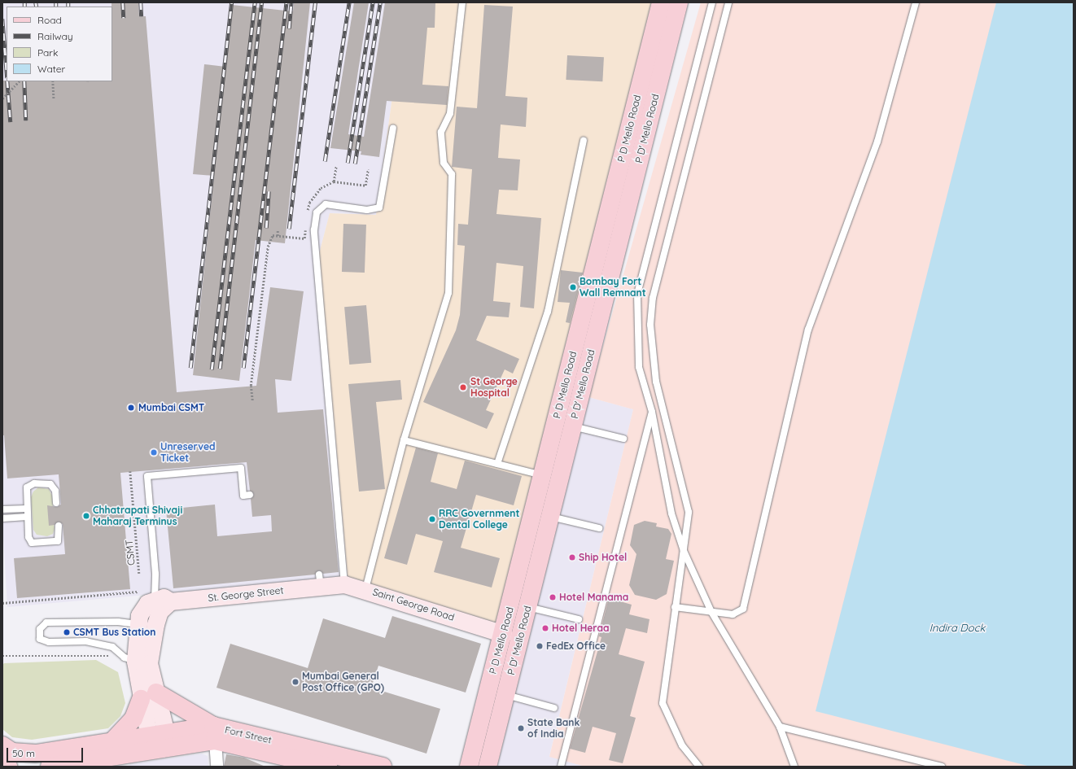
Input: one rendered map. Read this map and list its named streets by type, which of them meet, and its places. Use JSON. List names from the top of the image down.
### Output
{
  "streets": {
    "main road": [
      "P D Mello Road",
      "P D' Mello Road",
      "St. George Street",
      "Saint George Road",
      "Fort Street"
    ],
    "path": ["CSMT"]
  },
  "crossings": [
    ["P D Mello Road", "P D' Mello Road"],
    ["P D Mello Road", "Saint George Road"],
    ["St. George Street", "Saint George Road"]
  ],
  "water": ["Indira Dock"],
  "places": [
    "Bombay Fort Wall Remnant",
    "St George Hospital",
    "Mumbai CSMT",
    "Unreserved Ticket",
    "Chhatrapati Shivaji Maharaj Terminus",
    "RRC Government Dental College",
    "Ship Hotel",
    "Hotel Manama",
    "Hotel Heraa",
    "CSMT Bus Station",
    "FedEx Office",
    "Mumbai General Post Office (GPO)",
    "State Bank of India"
  ],
  "legend": [
    "Road",
    "Railway",
    "Park",
    "Water"
  ],
  "scale_bar": "50 m"
}
